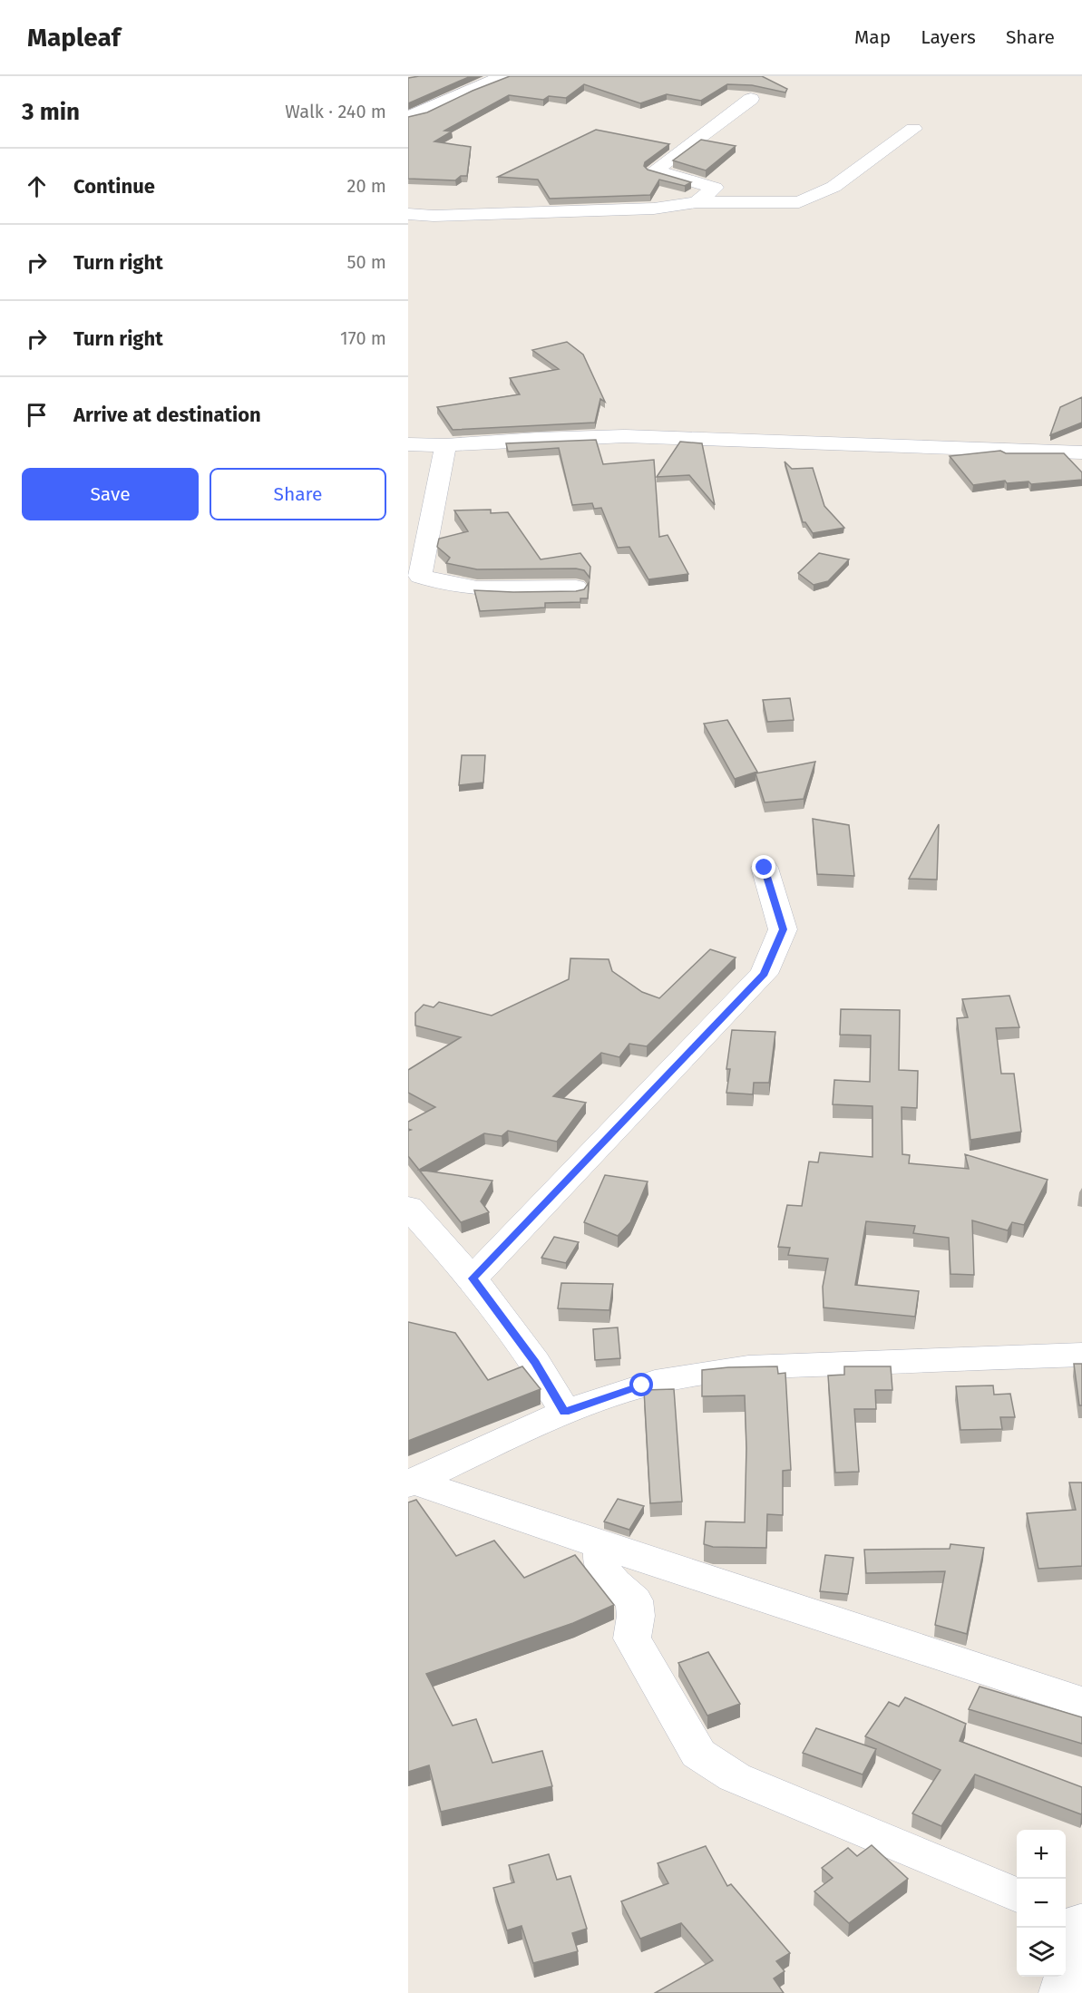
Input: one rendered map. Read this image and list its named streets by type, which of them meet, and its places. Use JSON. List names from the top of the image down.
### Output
{
  "page": {
    "header": "Mapleaf",
    "nav": ["Map", "Layers", "Share"],
    "heading": ["3 min", "Walk · 240 m"],
    "list": [
      ["Continue", "20 m"],
      ["Turn right", "50 m"],
      ["Turn right", "170 m"],
      "Arrive at destination"
    ],
    "buttons": ["Save", "Share"],
    "map_buttons": ["+", "−"]
  }
}
